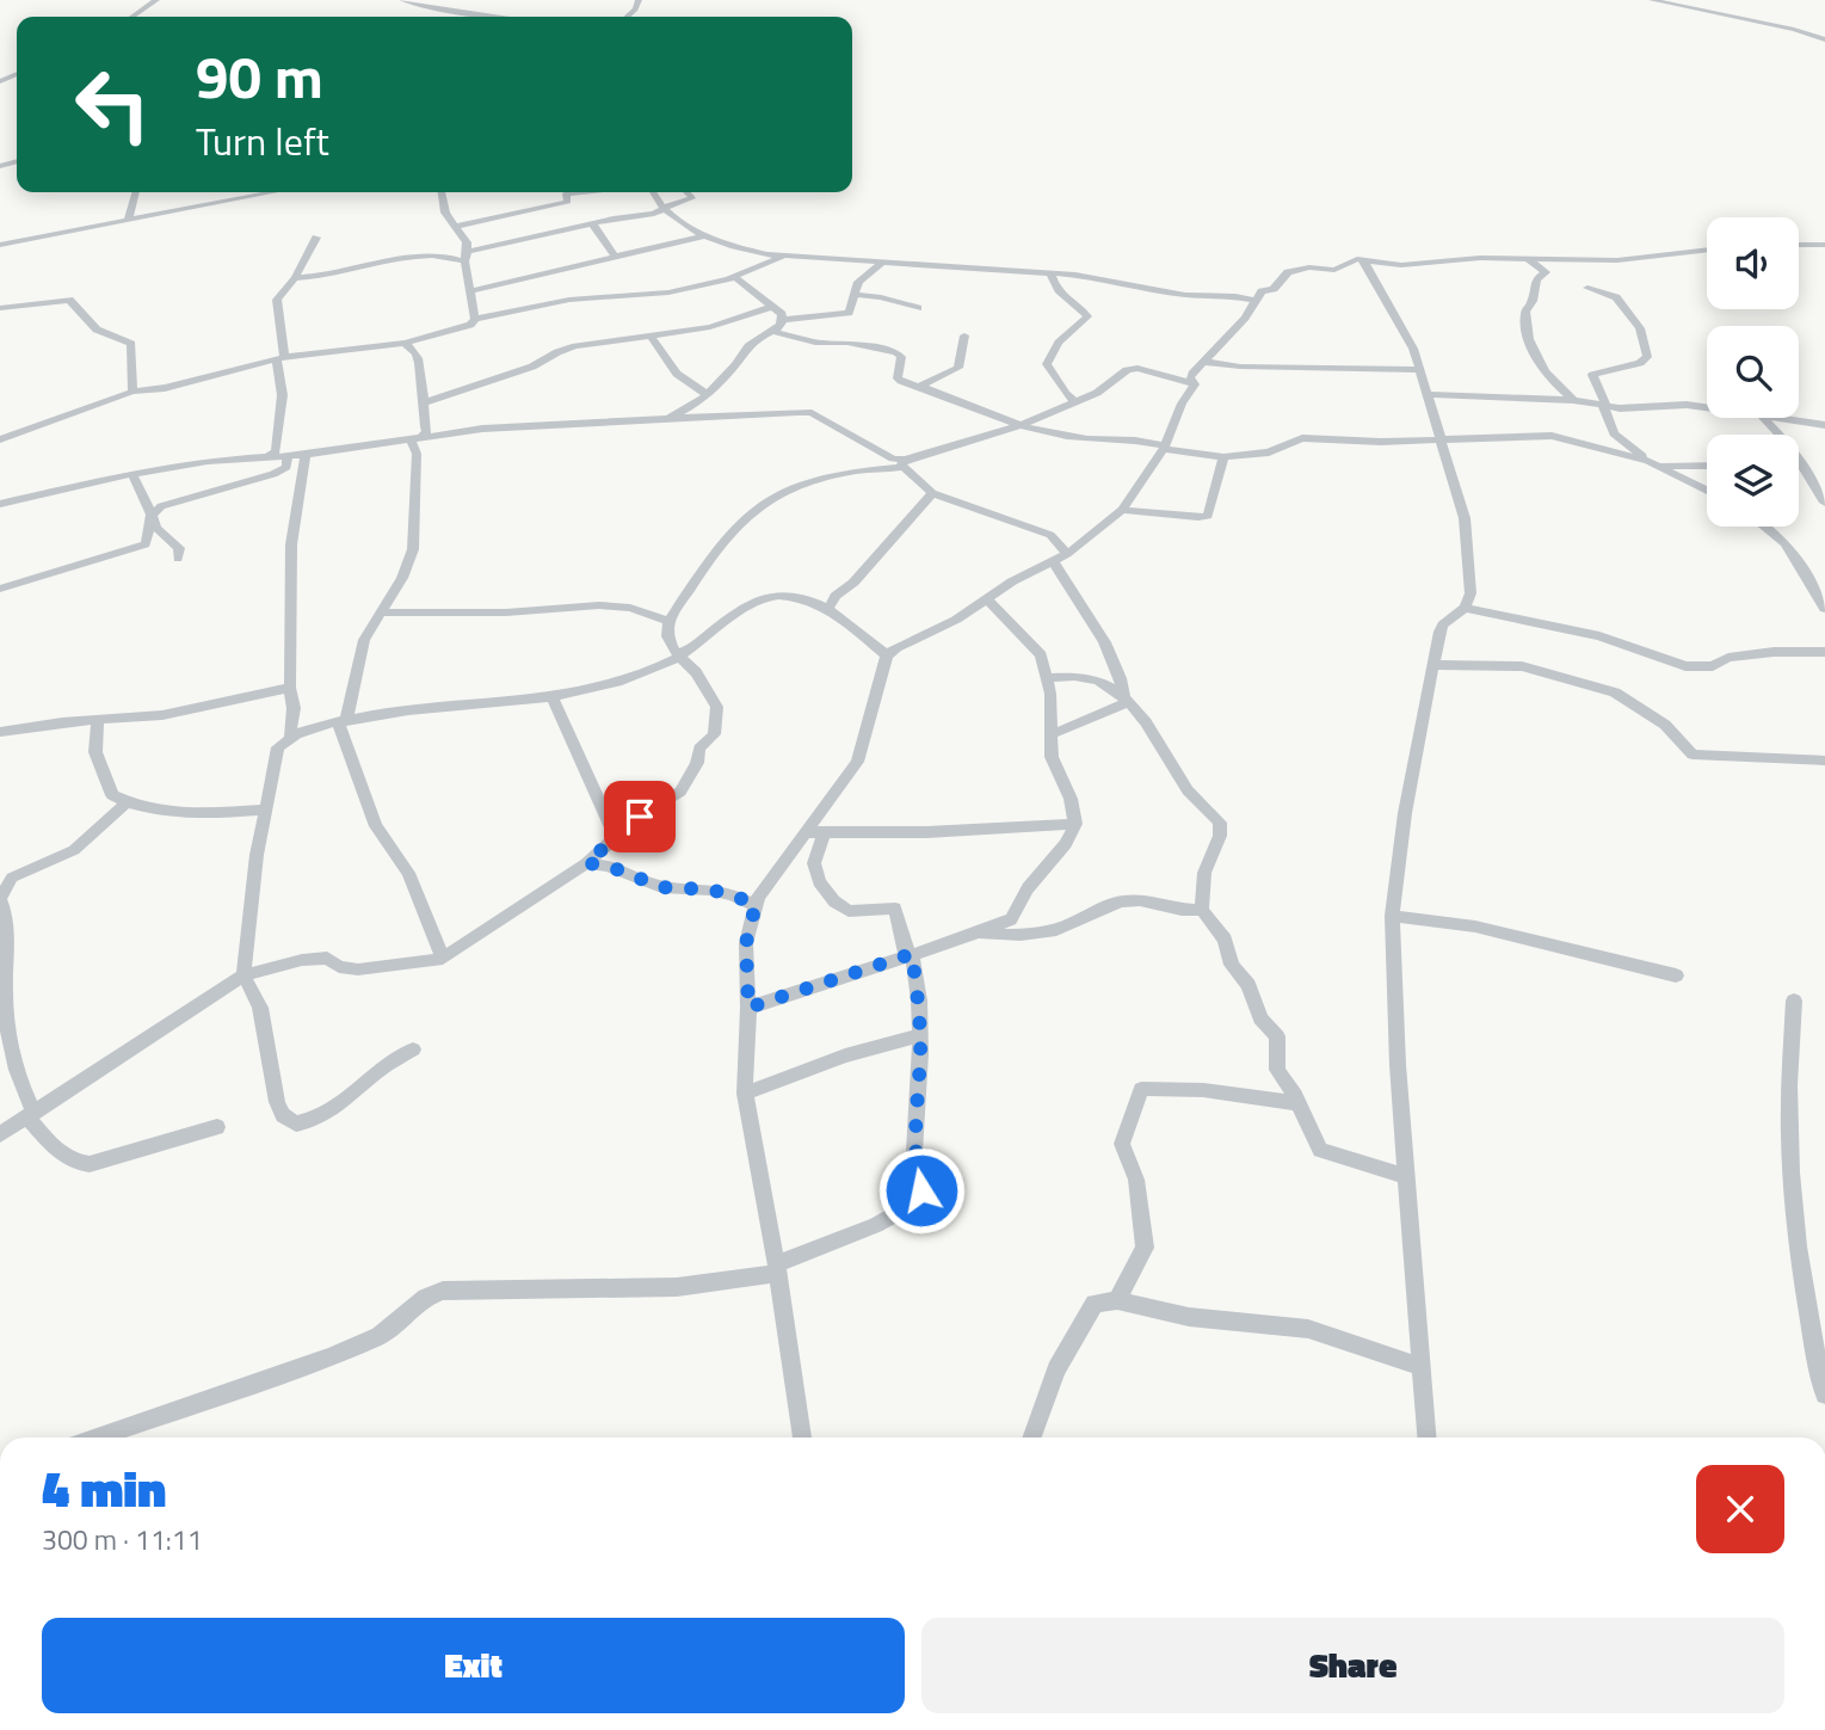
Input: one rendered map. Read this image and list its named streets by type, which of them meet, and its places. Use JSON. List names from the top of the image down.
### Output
{
  "page": {
    "turn": ["90 m", "Turn left"],
    "heading": ["4 min", "300 m · 11:11"],
    "buttons": ["Exit", "Share"]
  }
}
